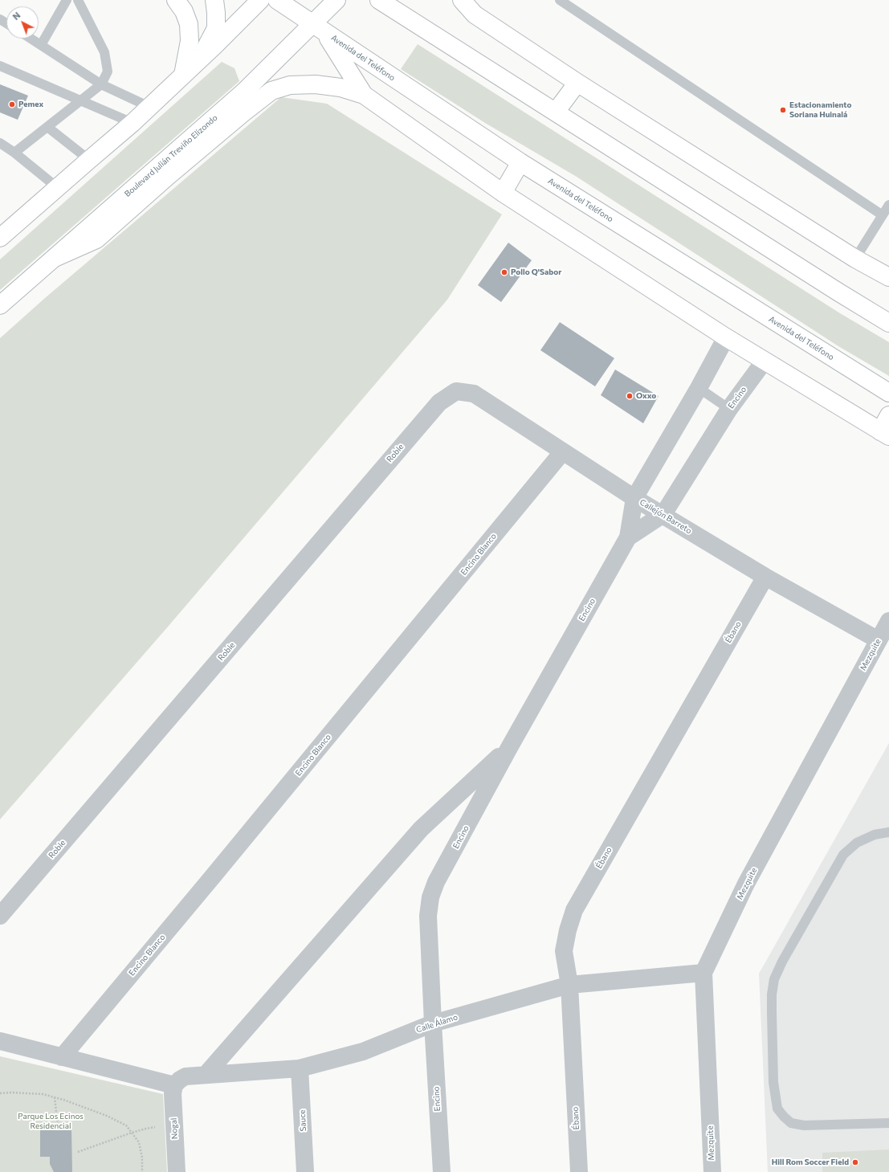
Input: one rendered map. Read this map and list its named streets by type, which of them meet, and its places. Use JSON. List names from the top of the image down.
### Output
{
  "streets": {
    "main road": ["Avenida del Teléfono", "Boulevard Julián Treviño Elizondo"],
    "street": [
      "Encino",
      "Roble",
      "Callejón Barreto",
      "Encino Blanco",
      "Ébano",
      "Mezquite",
      "Calle Álamo",
      "Sauce",
      "Nogal"
    ]
  },
  "crossings": [
    ["Avenida del Teléfono", "Boulevard Julián Treviño Elizondo"],
    ["Encino", "Callejón Barreto"],
    ["Encino", "Calle Álamo"],
    ["Roble", "Callejón Barreto"],
    ["Callejón Barreto", "Encino Blanco"],
    ["Callejón Barreto", "Ébano"],
    ["Callejón Barreto", "Mezquite"],
    ["Ébano", "Calle Álamo"],
    ["Mezquite", "Calle Álamo"],
    ["Calle Álamo", "Sauce"],
    ["Calle Álamo", "Nogal"]
  ],
  "parks": ["Parque Los Ecinos Residencial"],
  "places": [
    "Pemex",
    "Estacionamiento Soriana Huinalá",
    "Pollo Q'Sabor",
    "Oxxo",
    "Hill Rom Soccer Field"
  ],
  "north": "top left"
}
